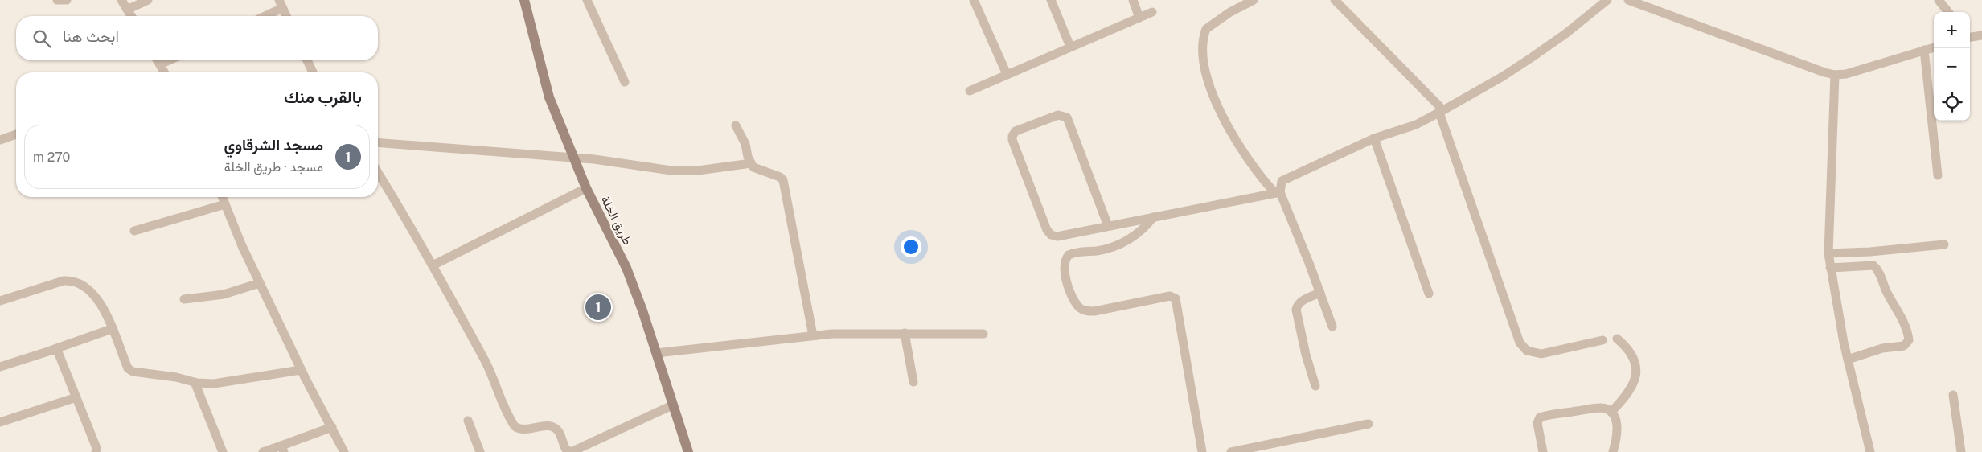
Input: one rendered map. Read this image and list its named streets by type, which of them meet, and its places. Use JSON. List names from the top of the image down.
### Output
{
  "streets": {
    "street": ["طريق الخلة"]
  },
  "page": {
    "map_buttons": ["+", "−"],
    "search": "ابحث هنا",
    "heading": "بالقرب منك",
    "list": [
      {
        "mark": "1",
        "name": "مسجد الشرقاوي",
        "note": "مسجد · طريق الخلة",
        "value": "270 m"
      }
    ],
    "pins": "1"
  }
}
